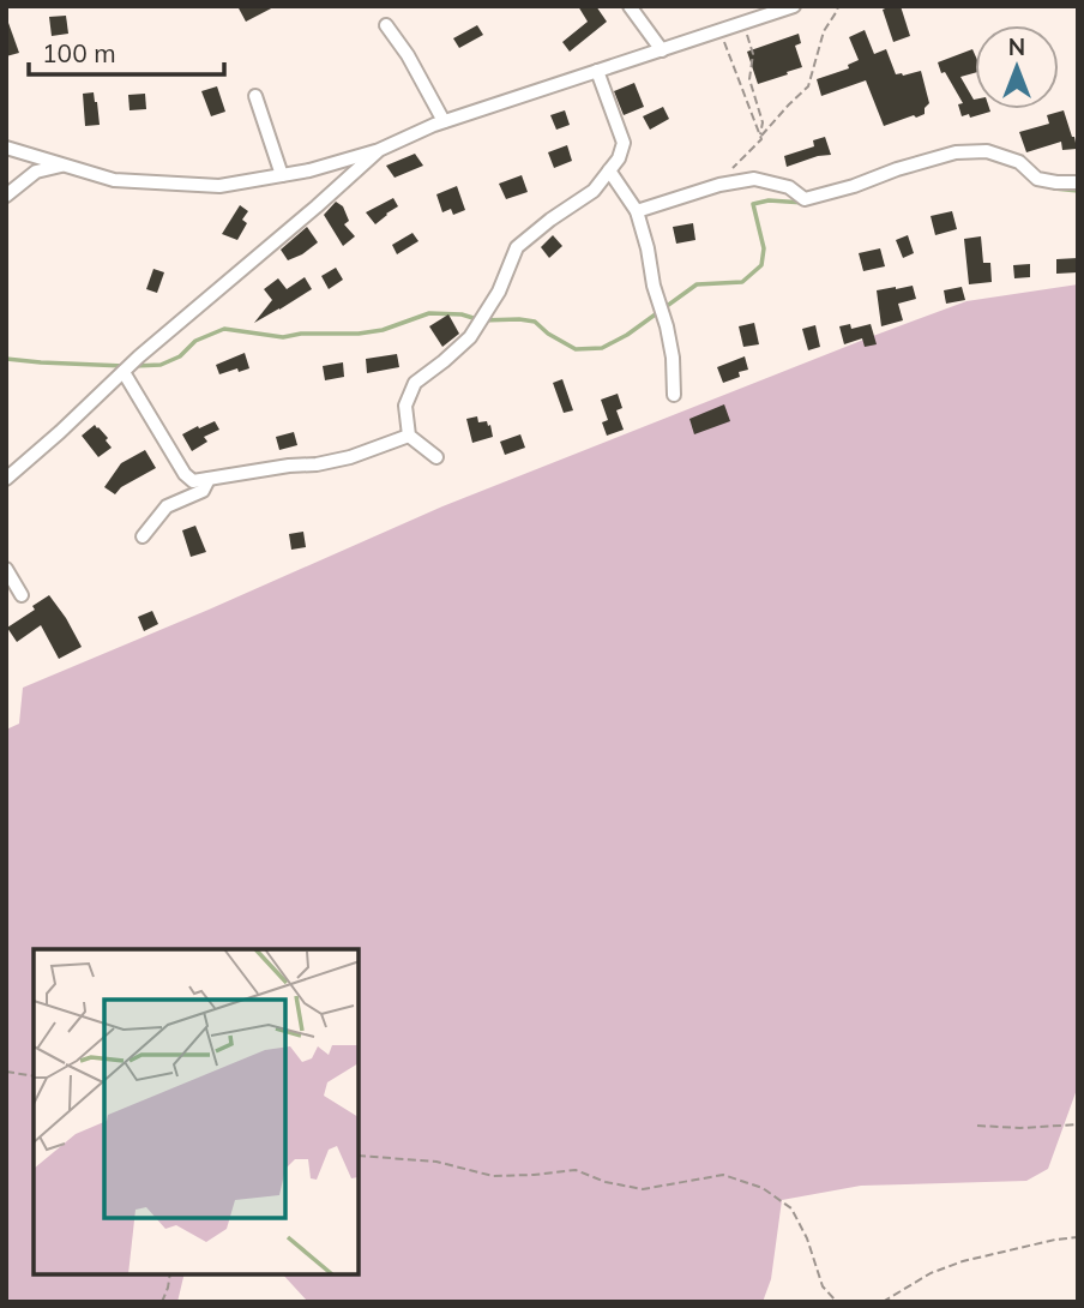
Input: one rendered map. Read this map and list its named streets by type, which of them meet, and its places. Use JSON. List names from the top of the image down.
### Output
{
  "scale_bar": "100 m",
  "north": "top"
}
